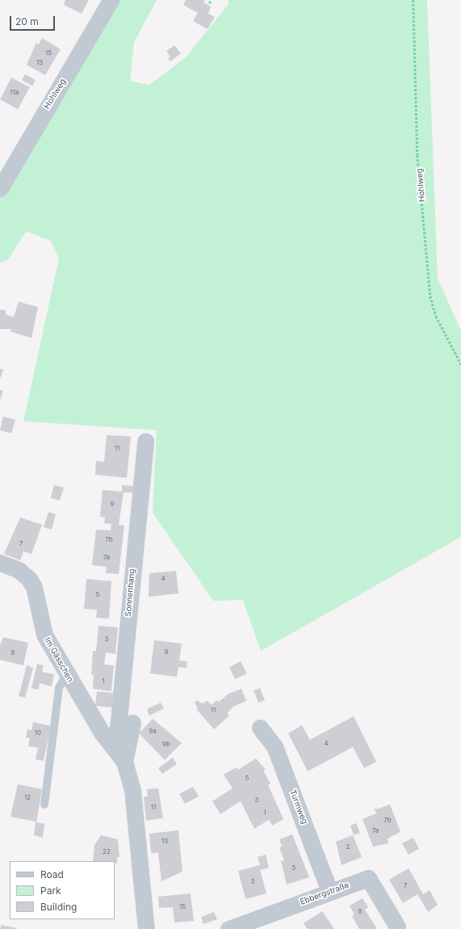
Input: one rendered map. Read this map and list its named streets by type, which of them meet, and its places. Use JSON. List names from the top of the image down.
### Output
{
  "streets": {
    "street": [
      "Hohlweg",
      "Sonnenhang",
      "Im Gässchen",
      "Turmweg",
      "Ebbergstraße"
    ]
  },
  "crossings": [
    ["Sonnenhang", "Im Gässchen"],
    ["Turmweg", "Ebbergstraße"]
  ],
  "house_numbers": [
    "15",
    "13",
    "11a",
    "11",
    "9",
    "7b",
    "7",
    "7a",
    "4",
    "5",
    "3",
    "9",
    "8",
    "1",
    "11",
    "9a",
    "10",
    "4",
    "9b",
    "5",
    "12",
    "3",
    "11",
    "1",
    "7b",
    "7a",
    "13",
    "2",
    "22",
    "5",
    "3",
    "7",
    "15",
    "8"
  ],
  "legend": ["Road", "Park", "Building"],
  "scale_bar": "20 m"
}
